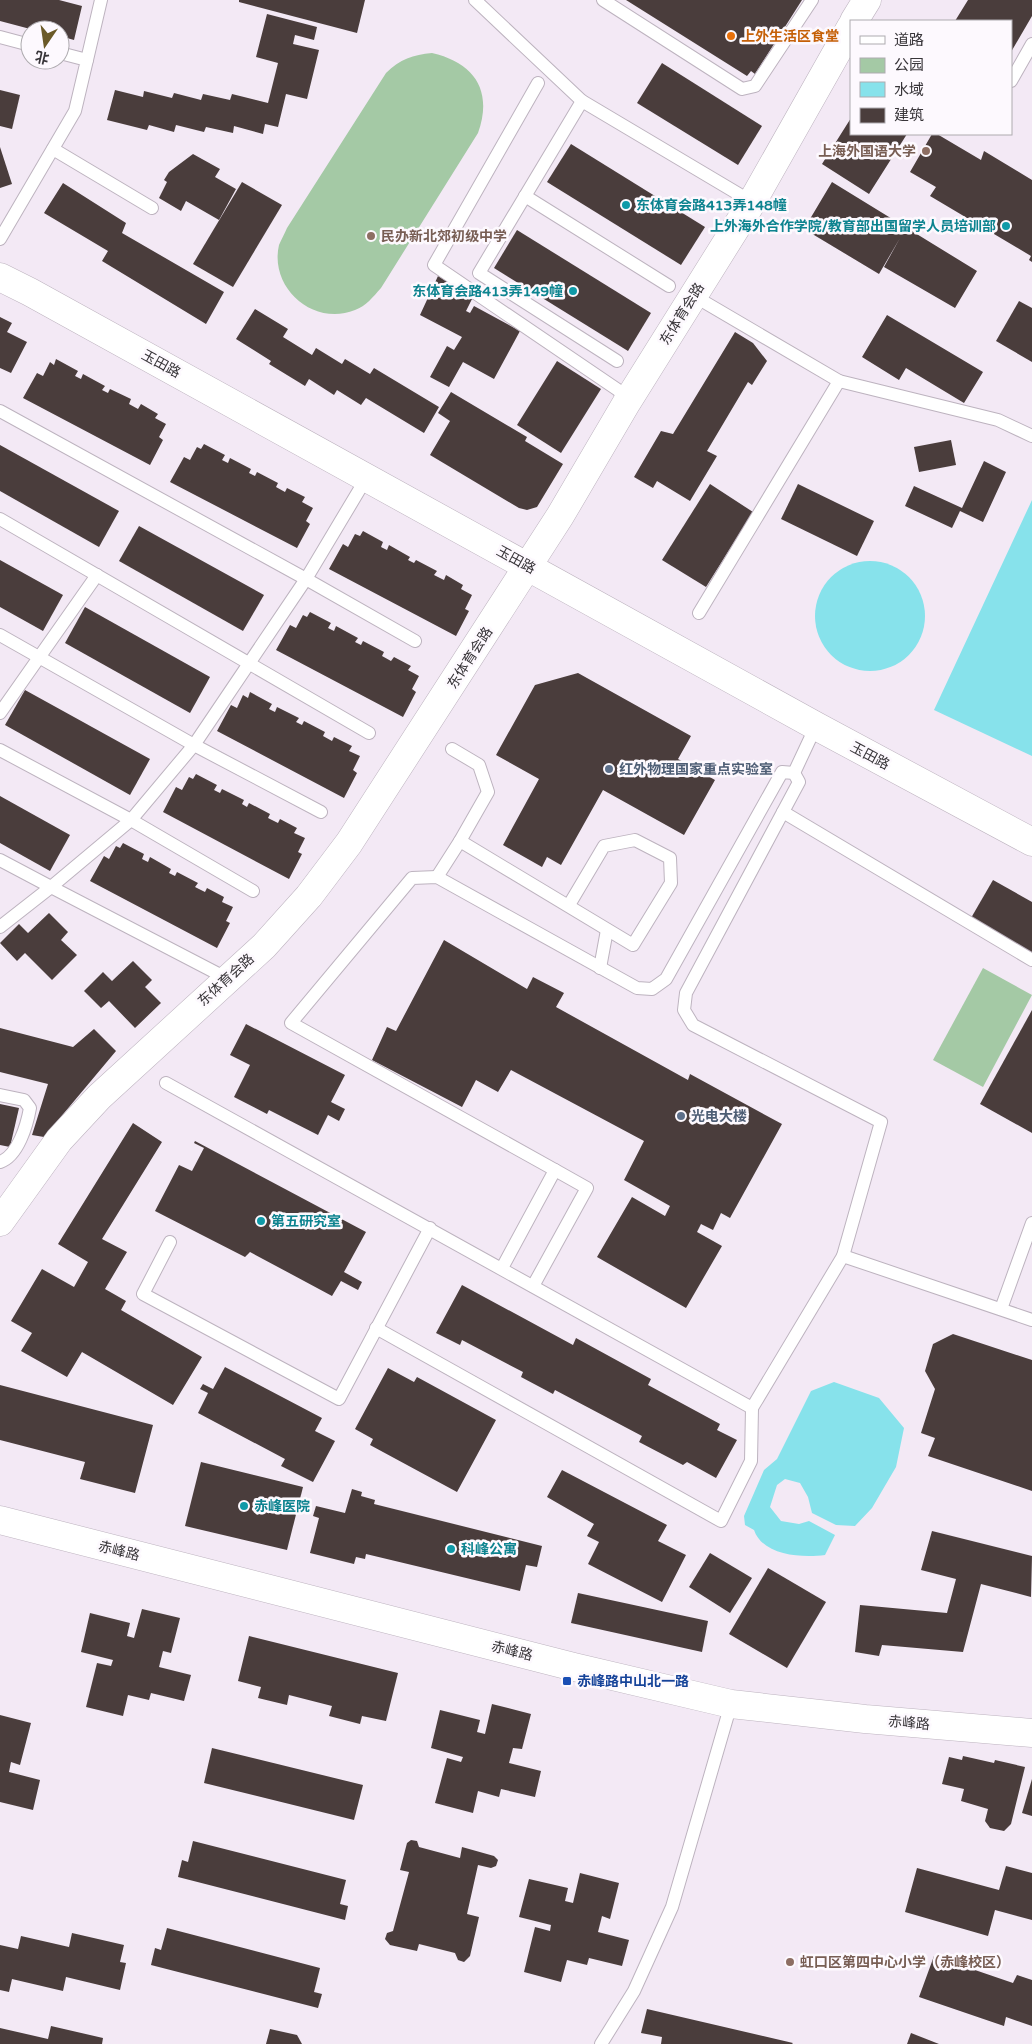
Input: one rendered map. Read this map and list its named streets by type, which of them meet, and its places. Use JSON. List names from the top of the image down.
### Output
{
  "streets": {
    "street": ["东体育会路", "玉田路", "赤峰路"]
  },
  "crossings": [
    ["东体育会路", "玉田路"]
  ],
  "places": {
    "other": [
      "上外生活区食堂",
      "上海外国语大学",
      "东体育会路413弄148幢",
      "上外海外合作学院/教育部出国留学人员培训部",
      "民办新北郊初级中学",
      "东体育会路413弄149幢",
      "红外物理国家重点实验室",
      "光电大楼",
      "第五研究室",
      "赤峰医院",
      "科峰公寓",
      "虹口区第四中心小学（赤峰校区）"
    ],
    "transit": ["赤峰路中山北一路"]
  },
  "legend": [
    "道路",
    "公园",
    "水域",
    "建筑"
  ],
  "north": "bottom"
}
